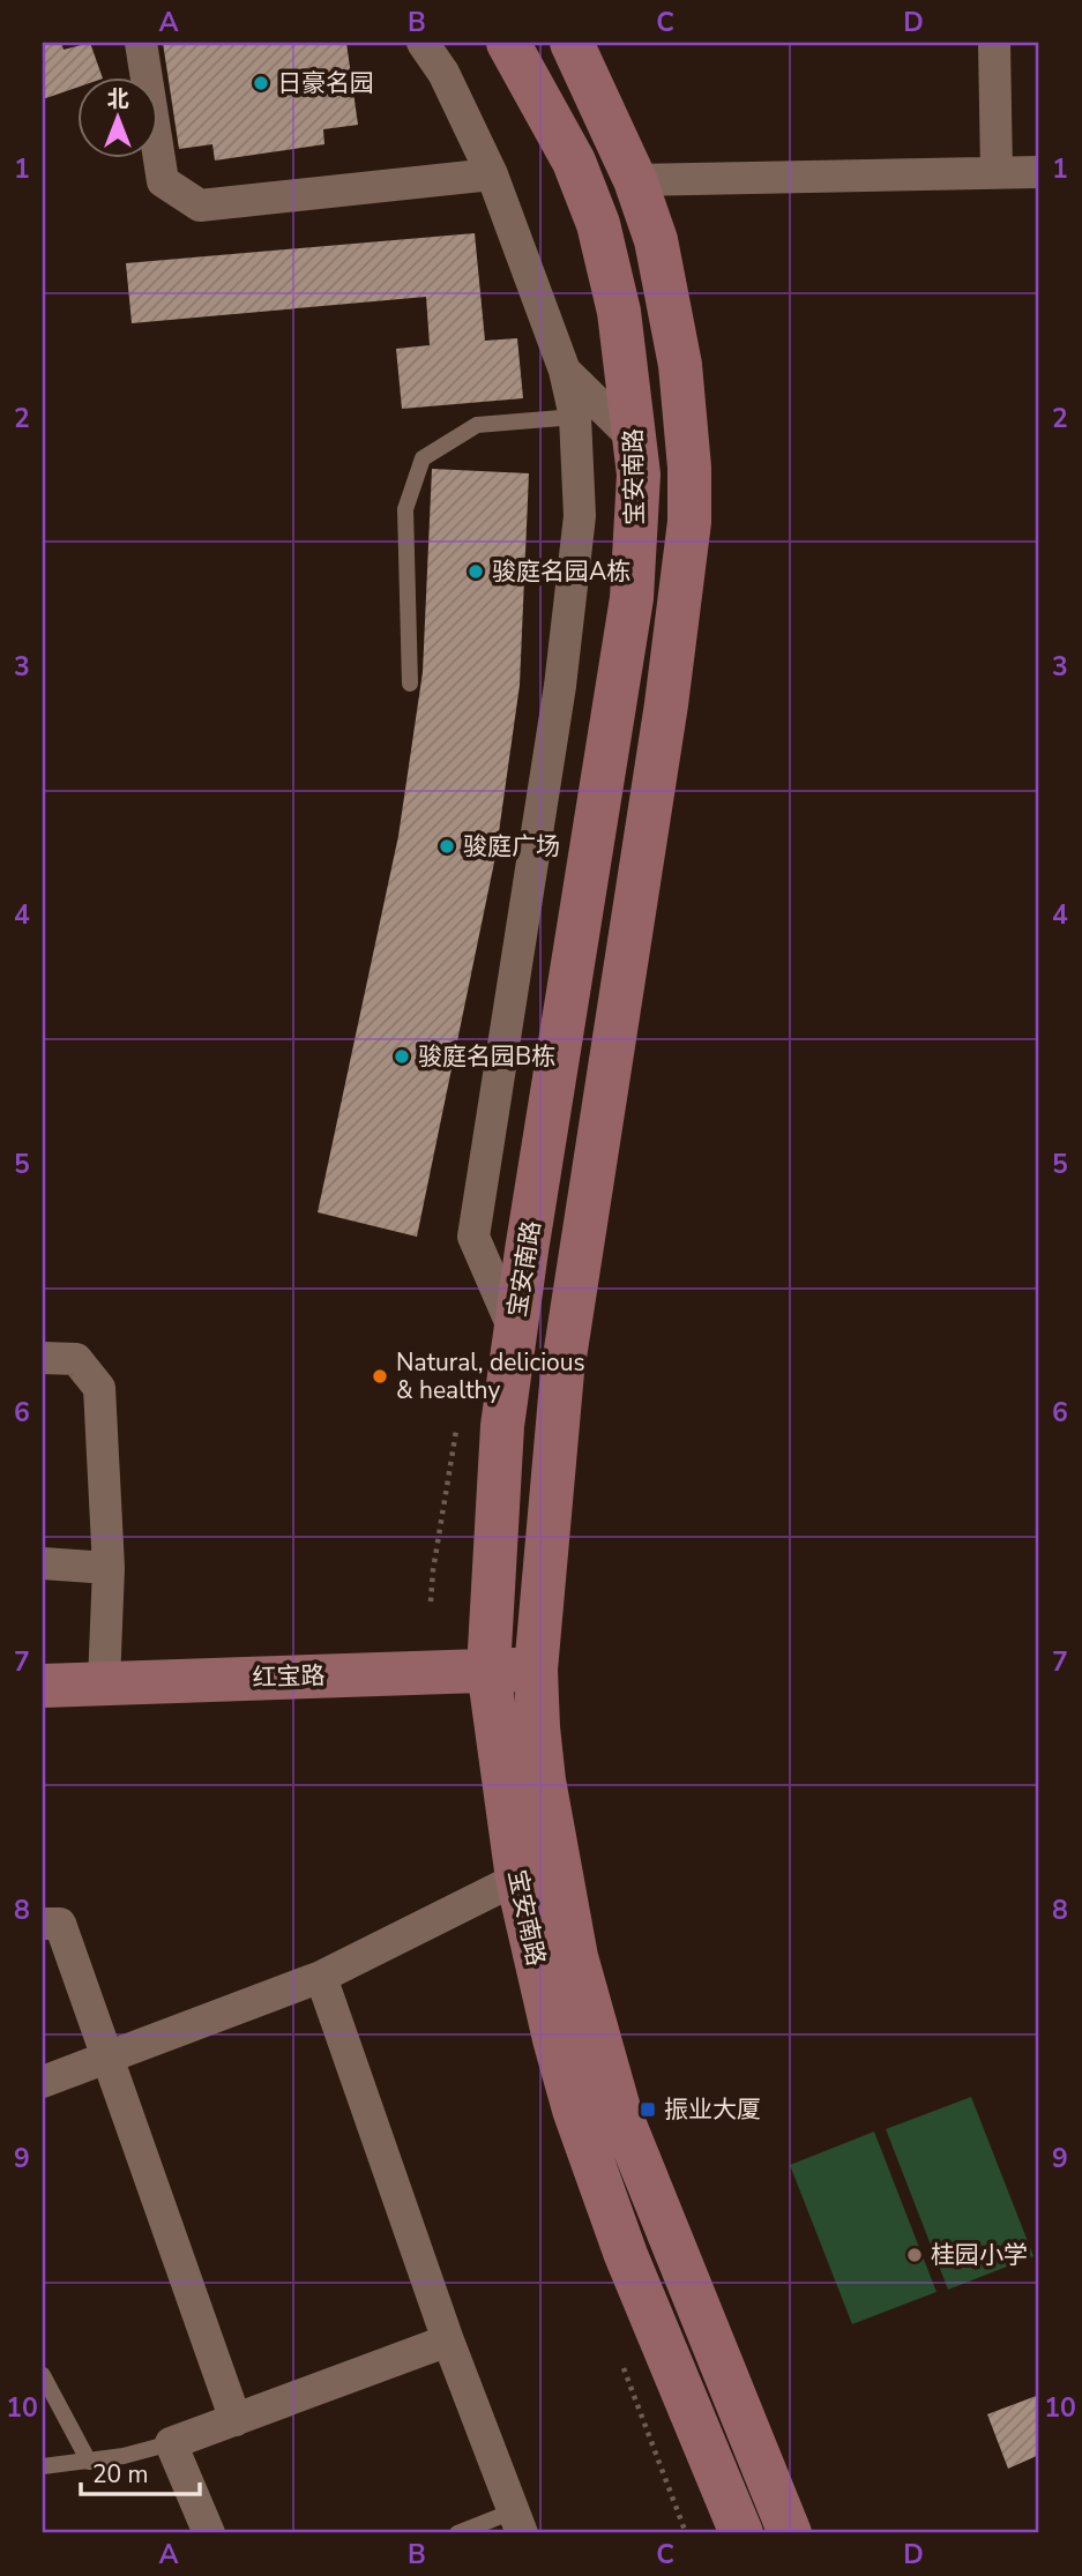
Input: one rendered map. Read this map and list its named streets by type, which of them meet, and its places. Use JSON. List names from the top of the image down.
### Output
{
  "streets": {
    "street": ["宝安南路", "红宝路"]
  },
  "crossings": [
    ["宝安南路", "红宝路"]
  ],
  "places": {
    "other": [
      "日豪名园",
      "骏庭名园A栋",
      "骏庭广场",
      "骏庭名园B栋",
      "Natural, delicious & healthy",
      "桂园小学"
    ],
    "transit": ["振业大厦"]
  },
  "scale_bar": "20 m",
  "north": "top",
  "grid": {
    "columns": [
      "A",
      "B",
      "C",
      "D"
    ],
    "rows": [
      "1",
      "2",
      "3",
      "4",
      "5",
      "6",
      "7",
      "8",
      "9",
      "10"
    ]
  }
}
